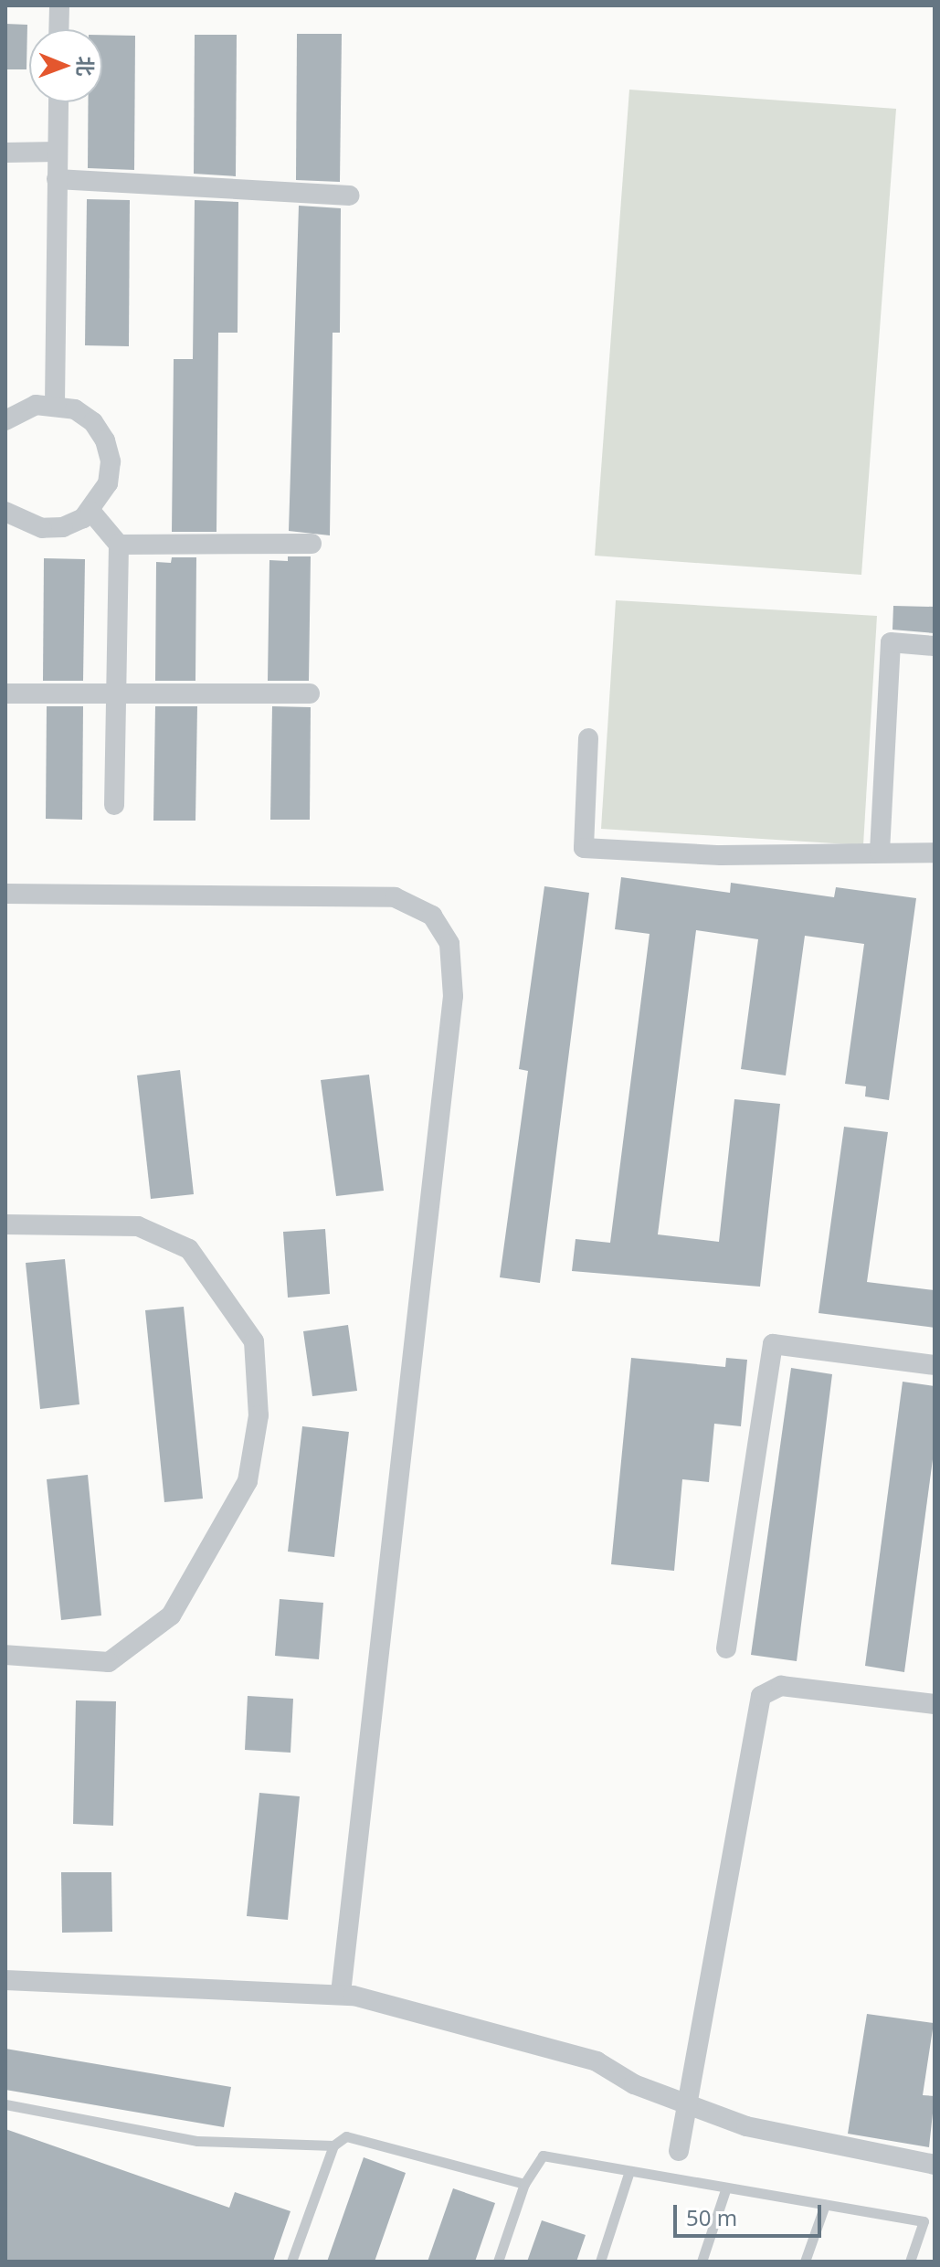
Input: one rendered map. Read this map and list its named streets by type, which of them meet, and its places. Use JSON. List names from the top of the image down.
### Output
{
  "scale_bar": "50 m",
  "north": "right"
}
